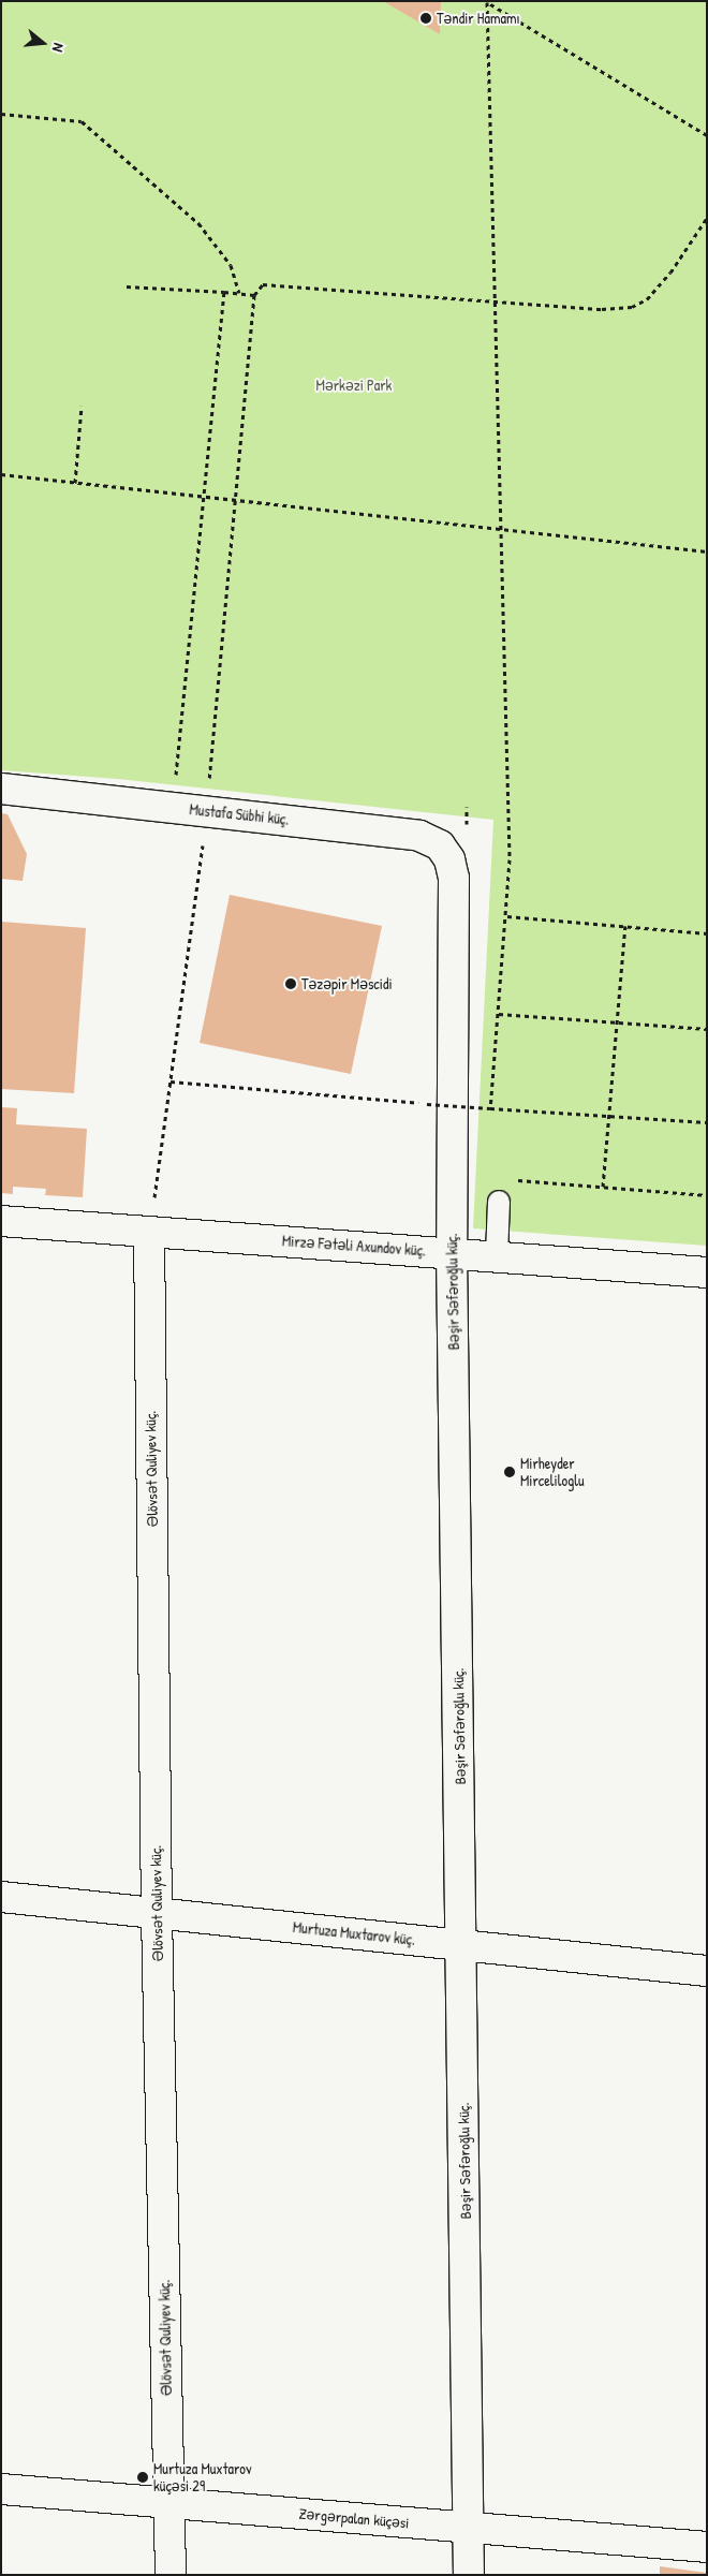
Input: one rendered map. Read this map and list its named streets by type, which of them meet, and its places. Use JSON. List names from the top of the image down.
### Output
{
  "streets": {
    "street": [
      "Mustafa Sübhi küç.",
      "Mirzə Fətəli Axundov küç.",
      "Bəşir Səfəroğlu küç.",
      "Əlövsət Quliyev küç.",
      "Murtuza Muxtarov küç.",
      "Zərgərpalan küçəsi"
    ]
  },
  "crossings": [
    ["Mustafa Sübhi küç.", "Bəşir Səfəroğlu küç."],
    ["Mirzə Fətəli Axundov küç.", "Bəşir Səfəroğlu küç."],
    ["Mirzə Fətəli Axundov küç.", "Əlövsət Quliyev küç."],
    ["Bəşir Səfəroğlu küç.", "Murtuza Muxtarov küç."],
    ["Bəşir Səfəroğlu küç.", "Zərgərpalan küçəsi"],
    ["Əlövsət Quliyev küç.", "Murtuza Muxtarov küç."],
    ["Əlövsət Quliyev küç.", "Zərgərpalan küçəsi"]
  ],
  "parks": ["Mərkəzi Park"],
  "places": [
    "Təndir Hamamı",
    "Təzəpir Məscidi",
    "Mirheyder Mirceliloglu",
    "Murtuza Muxtarov küçəsi 29"
  ],
  "north": "right"
}
